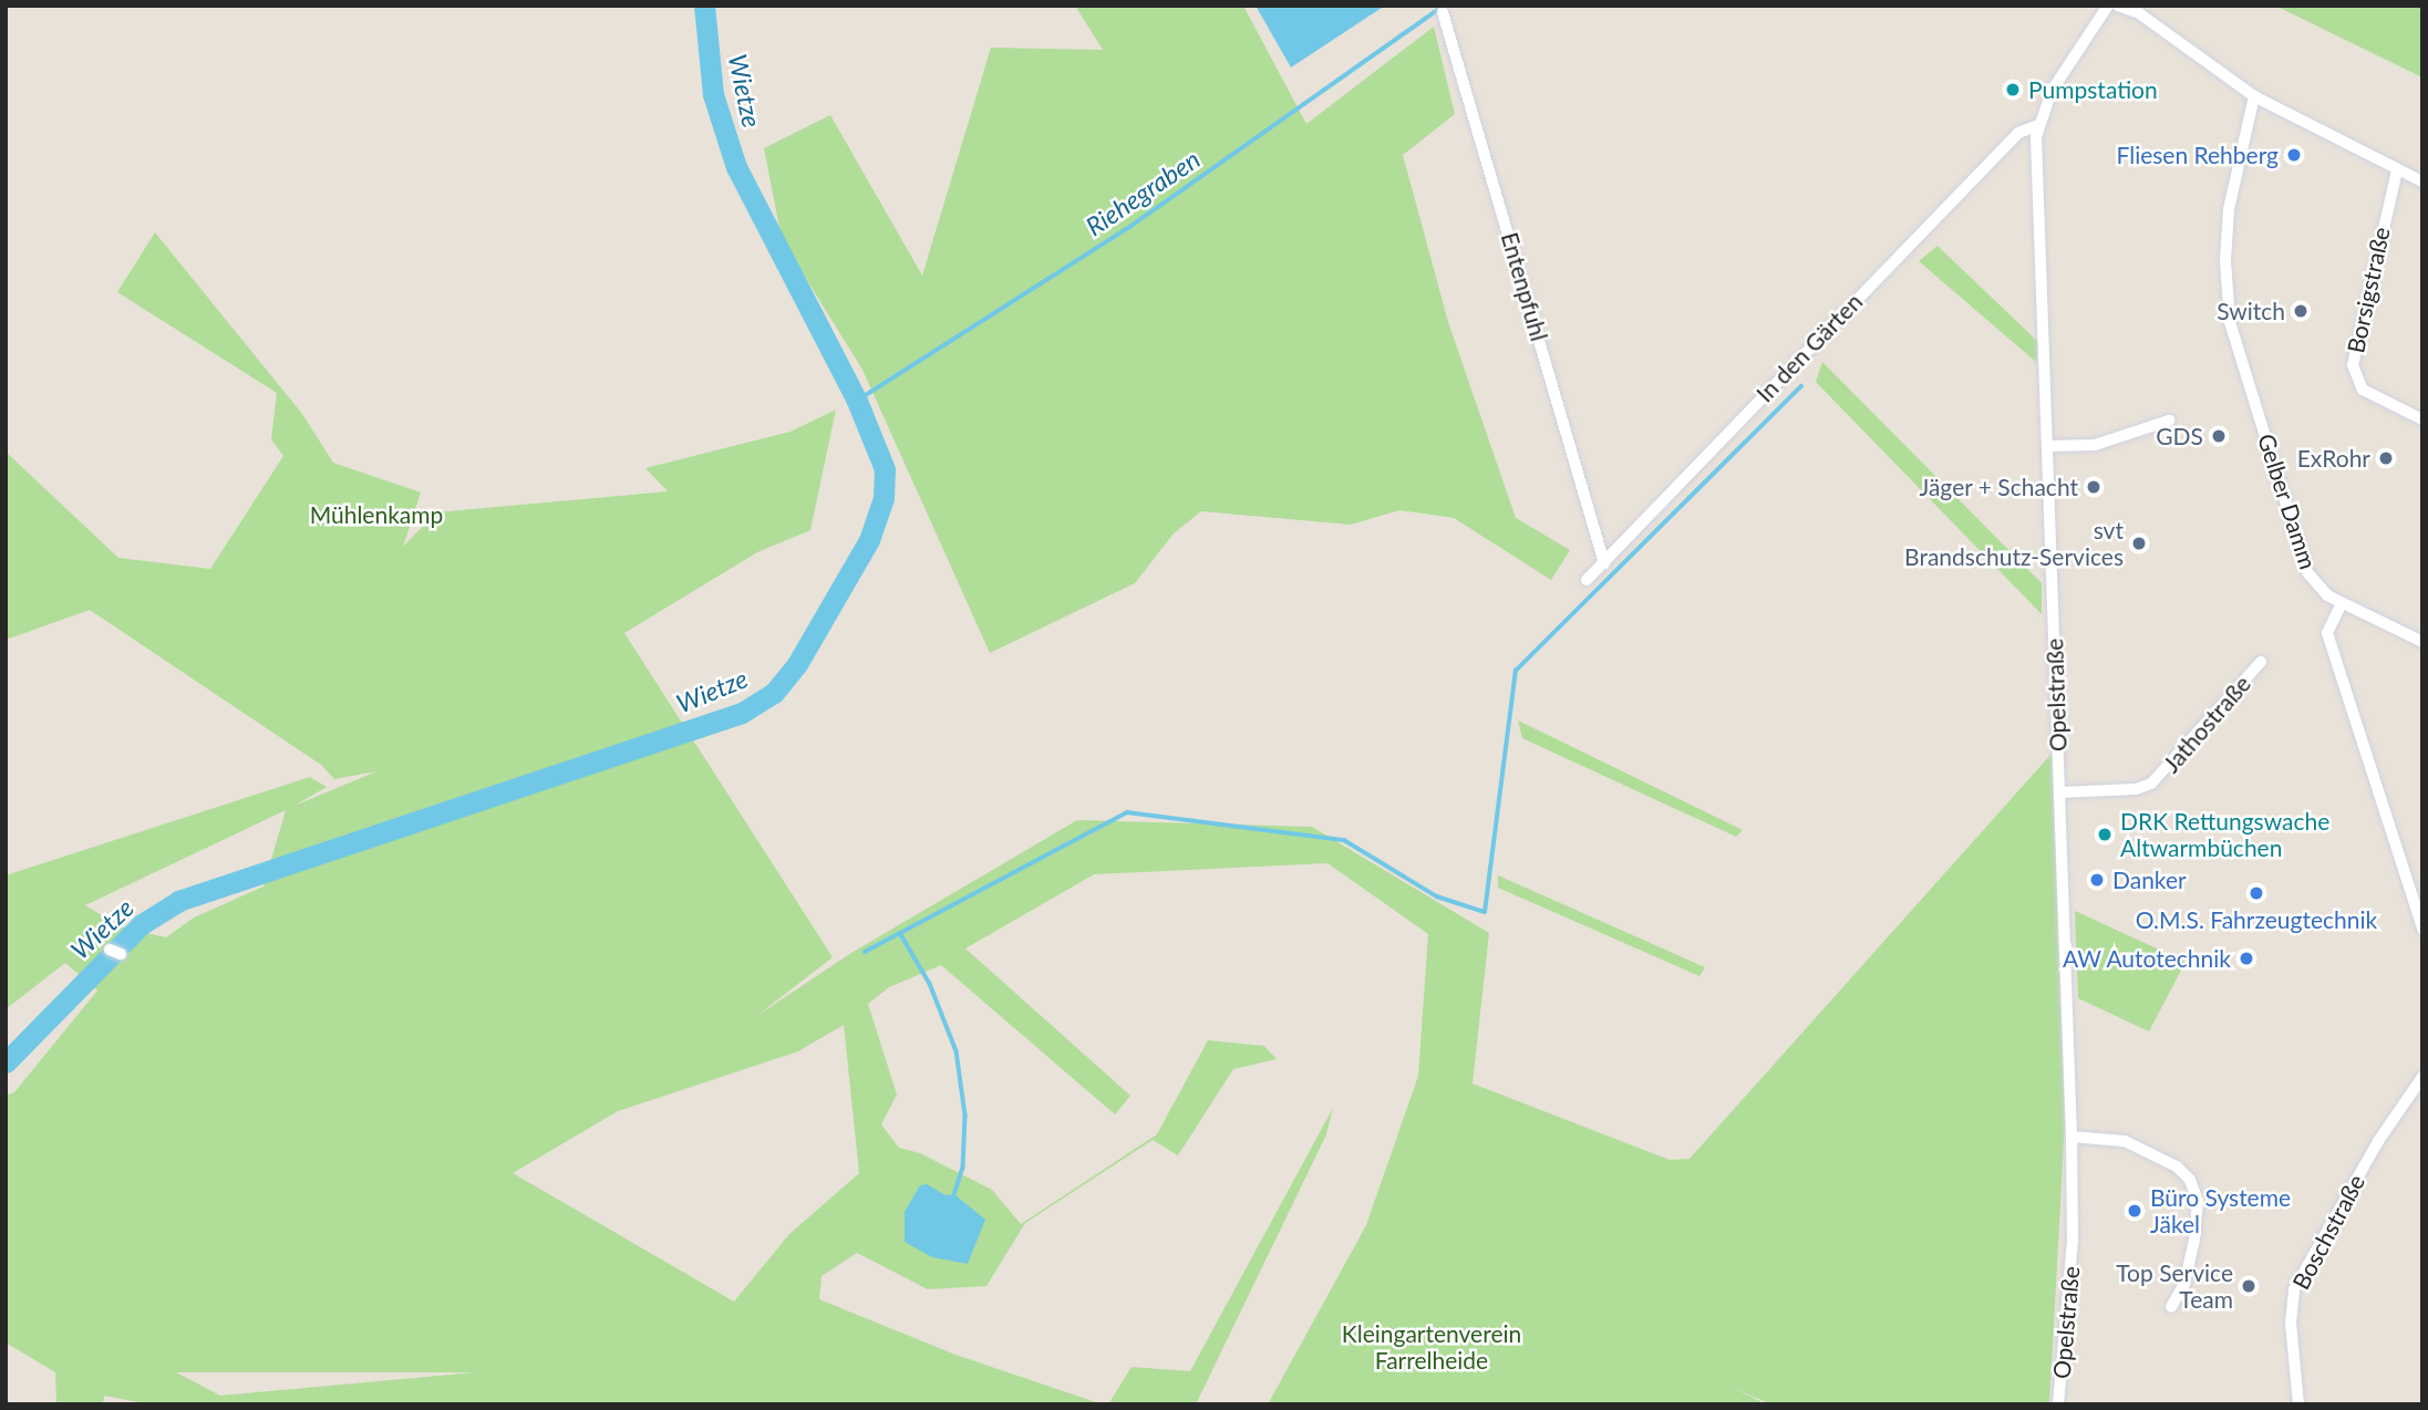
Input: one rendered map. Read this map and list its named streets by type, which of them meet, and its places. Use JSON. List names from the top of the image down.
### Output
{
  "streets": {
    "street": [
      "Entenpfuhl",
      "Borsigstraße",
      "In den Gärten",
      "Gelber Damm",
      "Opelstraße",
      "Jathostraße",
      "Boschstraße"
    ]
  },
  "crossings": [
    ["Entenpfuhl", "In den Gärten"],
    ["In den Gärten", "Opelstraße"],
    ["Opelstraße", "Jathostraße"]
  ],
  "water": ["Wietze", "Riehegraben"],
  "parks": ["Mühlenkamp", "Kleingartenverein Farrelheide"],
  "places": [
    "Pumpstation",
    "Fliesen Rehberg",
    "Switch",
    "GDS",
    "ExRohr",
    "Jäger + Schacht",
    "svt Brandschutz-Services",
    "DRK Rettungswache Altwarmbüchen",
    "Danker",
    "O.M.S. Fahrzeugtechnik",
    "AW Autotechnik",
    "Büro Systeme Jäkel",
    "Top Service Team"
  ]
}
